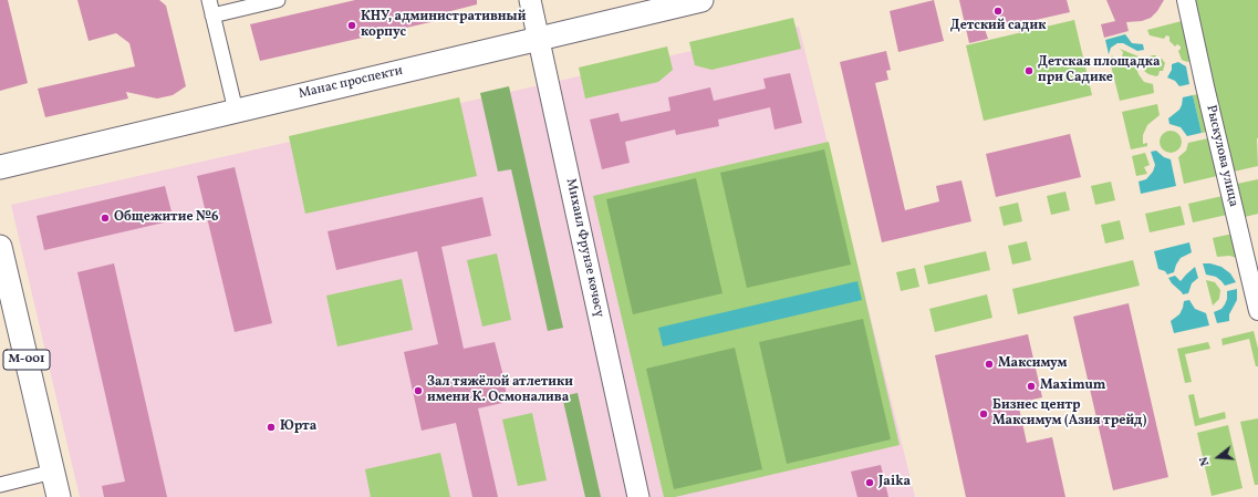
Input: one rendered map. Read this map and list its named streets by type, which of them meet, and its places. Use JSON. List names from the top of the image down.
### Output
{
  "streets": {
    "main road": ["Манас проспекти", "Михаил Фрунзе көчөсү", "М-001"],
    "street": ["Рыскулова улица"]
  },
  "crossings": [
    ["Манас проспекти", "Михаил Фрунзе көчөсү"]
  ],
  "places": [
    "Детский садик",
    "КНУ, административный корпус",
    "Детская площадка при Садике",
    "Общежитие №6",
    "Максимум",
    "Maximum",
    "Зал тяжёлой атлетики имени К. Осмоналива",
    "Бизнес центр Максимум (Азия трейд)",
    "Юрта",
    "Jaika"
  ],
  "north": "left"
}
